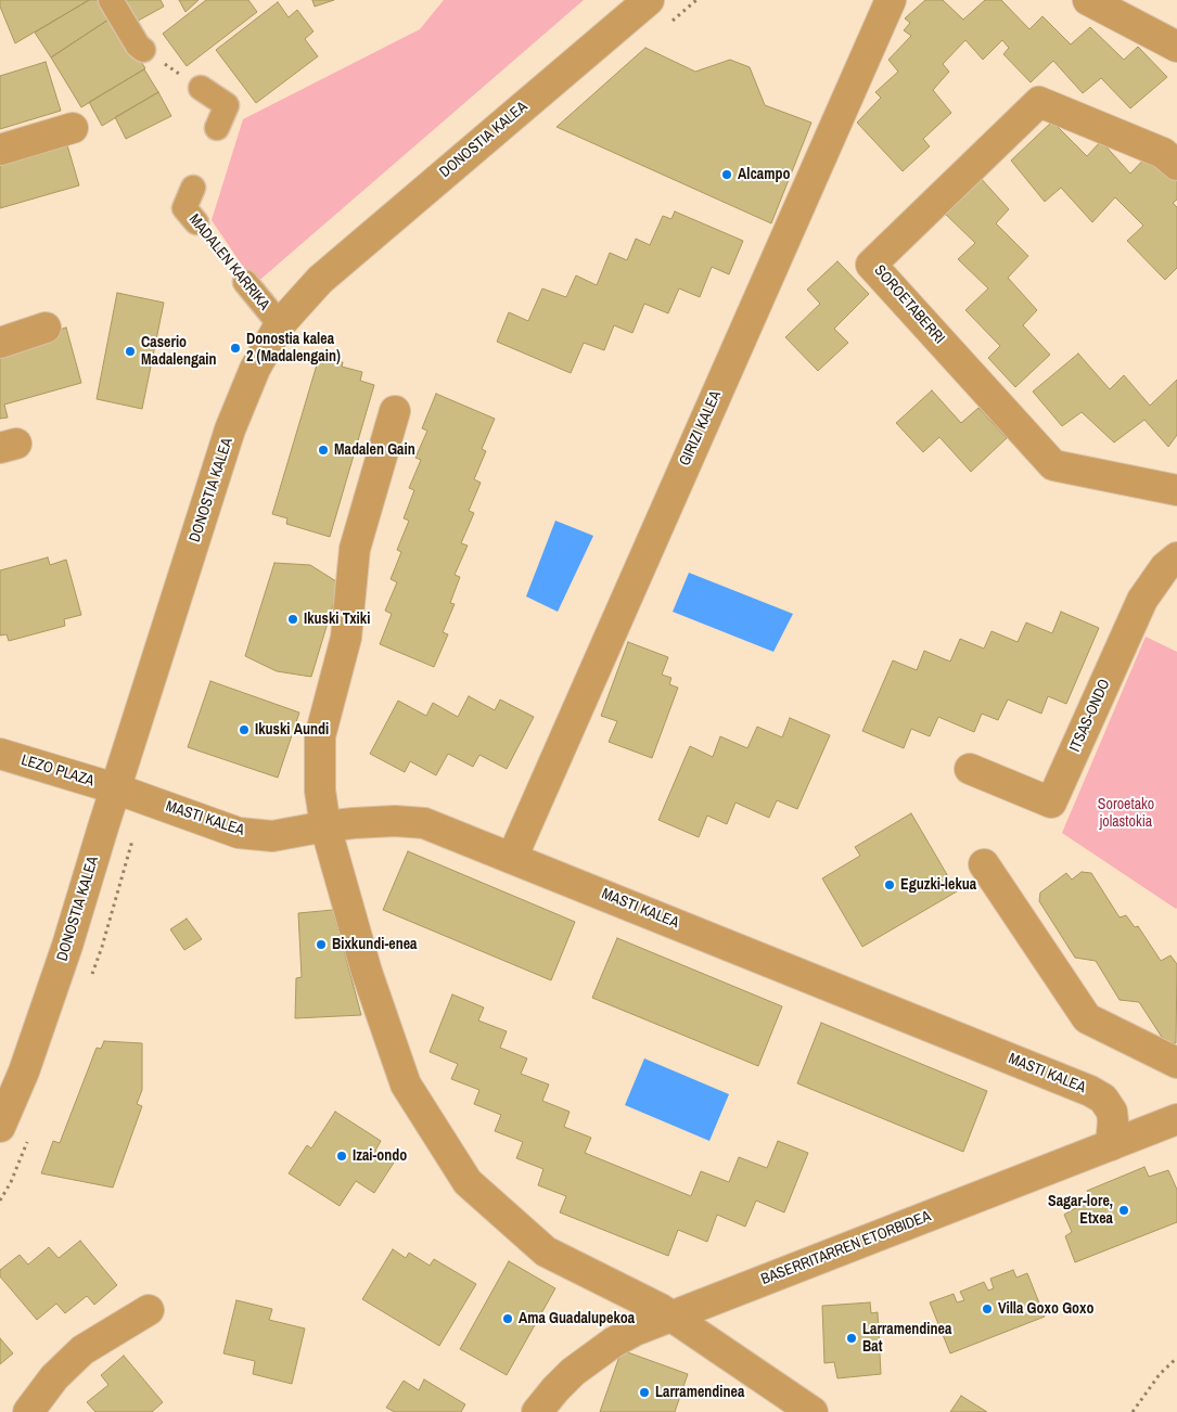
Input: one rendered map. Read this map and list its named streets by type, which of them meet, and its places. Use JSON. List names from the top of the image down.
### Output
{
  "streets": {
    "street": [
      "DONOSTIA KALEA",
      "MADALEN KARRIKA",
      "SOROETABERRI",
      "GIRIZI KALEA",
      "ITSAS-ONDO",
      "LEZO PLAZA",
      "MASTI KALEA",
      "BASERRITARREN ETORBIDEA"
    ]
  },
  "crossings": [
    ["DONOSTIA KALEA", "MADALEN KARRIKA"],
    ["DONOSTIA KALEA", "LEZO PLAZA"],
    ["DONOSTIA KALEA", "MASTI KALEA"],
    ["GIRIZI KALEA", "MASTI KALEA"],
    ["LEZO PLAZA", "MASTI KALEA"],
    ["MASTI KALEA", "BASERRITARREN ETORBIDEA"]
  ],
  "parks": ["Soroetako jolastokia"],
  "places": [
    "Alcampo",
    "Donostia kalea 2 (Madalengain)",
    "Caserio Madalengain",
    "Madalen Gain",
    "Ikuski Txiki",
    "Ikuski Aundi",
    "Eguzki-lekua",
    "Bixkundi-enea",
    "Izai-ondo",
    "Sagar-lore, Etxea",
    "Villa Goxo Goxo",
    "Ama Guadalupekoa",
    "Larramendinea Bat",
    "Larramendinea"
  ]
}
